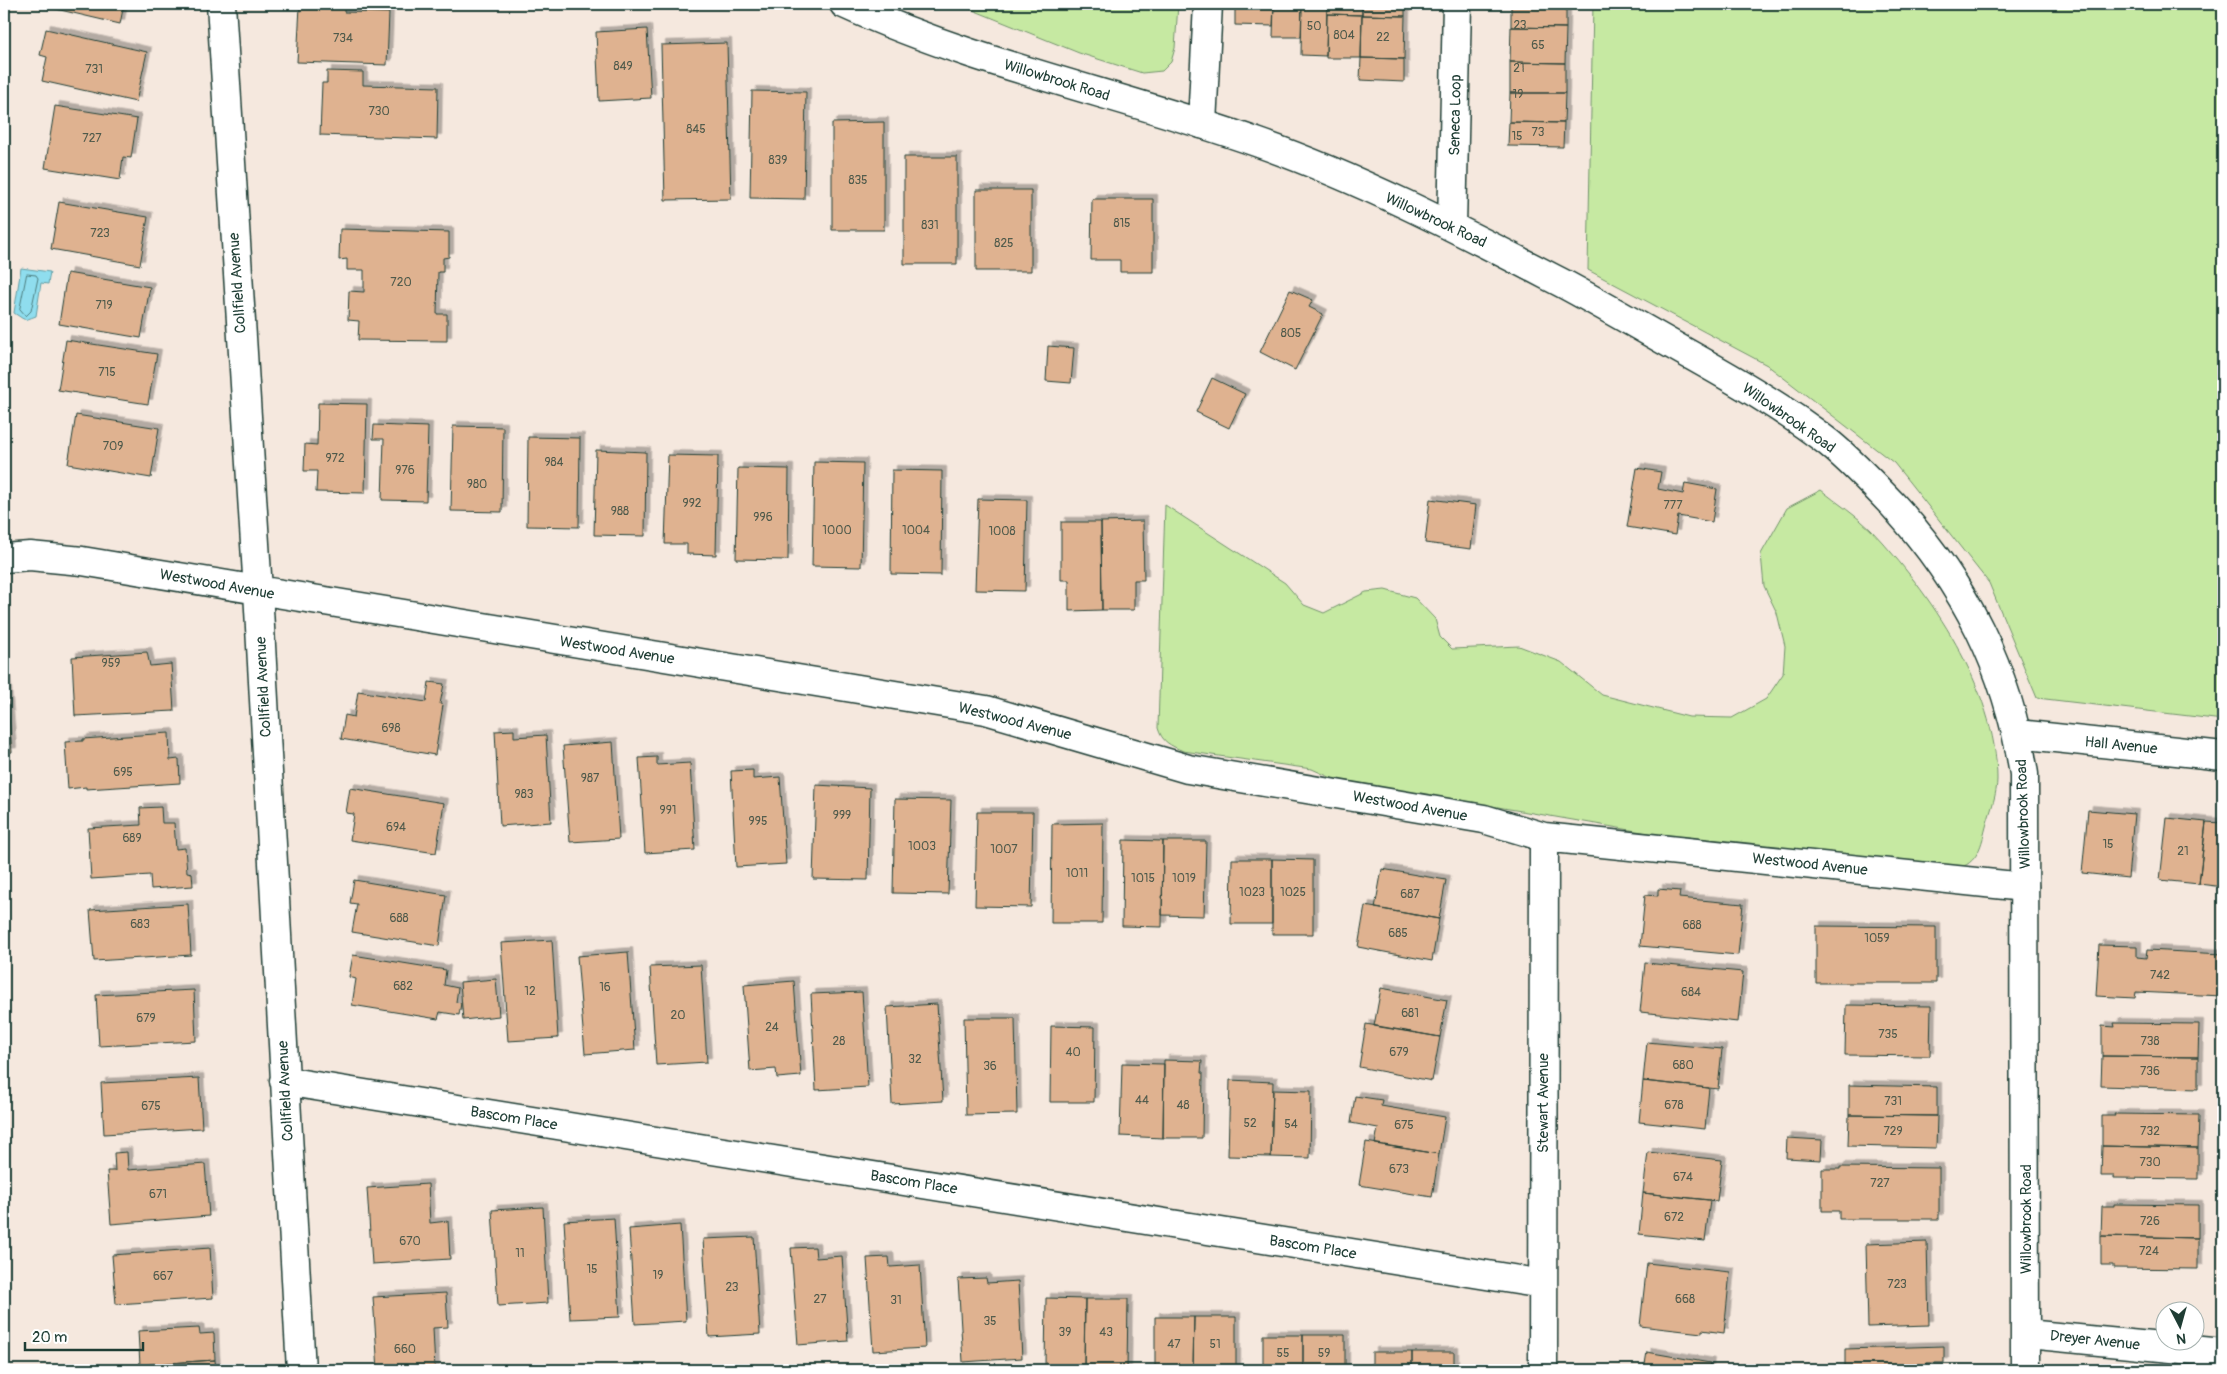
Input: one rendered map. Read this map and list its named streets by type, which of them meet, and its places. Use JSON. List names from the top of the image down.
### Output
{
  "streets": {
    "street": [
      "Willowbrook Road",
      "Seneca Loop",
      "Collfield Avenue",
      "Westwood Avenue",
      "Hall Avenue",
      "Stewart Avenue",
      "Bascom Place",
      "Dreyer Avenue"
    ]
  },
  "crossings": [
    ["Willowbrook Road", "Seneca Loop"],
    ["Willowbrook Road", "Westwood Avenue"],
    ["Willowbrook Road", "Hall Avenue"],
    ["Willowbrook Road", "Dreyer Avenue"],
    ["Collfield Avenue", "Westwood Avenue"],
    ["Collfield Avenue", "Bascom Place"],
    ["Westwood Avenue", "Stewart Avenue"],
    ["Stewart Avenue", "Bascom Place"]
  ],
  "house_numbers": [
    "23",
    "50",
    "804",
    "22",
    "734",
    "65",
    "849",
    "21",
    "731",
    "19",
    "730",
    "845",
    "73",
    "15",
    "727",
    "839",
    "835",
    "815",
    "831",
    "723",
    "825",
    "720",
    "719",
    "805",
    "715",
    "709",
    "972",
    "984",
    "976",
    "980",
    "992",
    "777",
    "988",
    "996",
    "1000",
    "1004",
    "1008",
    "959",
    "698",
    "695",
    "987",
    "983",
    "991",
    "999",
    "995",
    "694",
    "689",
    "15",
    "1003",
    "1007",
    "21",
    "1011",
    "1015",
    "1019",
    "1023",
    "1025",
    "687",
    "688",
    "683",
    "688",
    "685",
    "1059",
    "742",
    "682",
    "16",
    "12",
    "684",
    "681",
    "20",
    "679",
    "24",
    "735",
    "28",
    "738",
    "40",
    "679",
    "32",
    "680",
    "36",
    "736",
    "44",
    "731",
    "48",
    "678",
    "675",
    "52",
    "54",
    "675",
    "729",
    "732",
    "730",
    "673",
    "674",
    "727",
    "671",
    "672",
    "726",
    "670",
    "724",
    "11",
    "15",
    "19",
    "667",
    "723",
    "23",
    "27",
    "668",
    "31",
    "35",
    "39",
    "43",
    "47",
    "51",
    "660",
    "55",
    "59"
  ],
  "scale_bar": "20 m",
  "north": "bottom"
}
